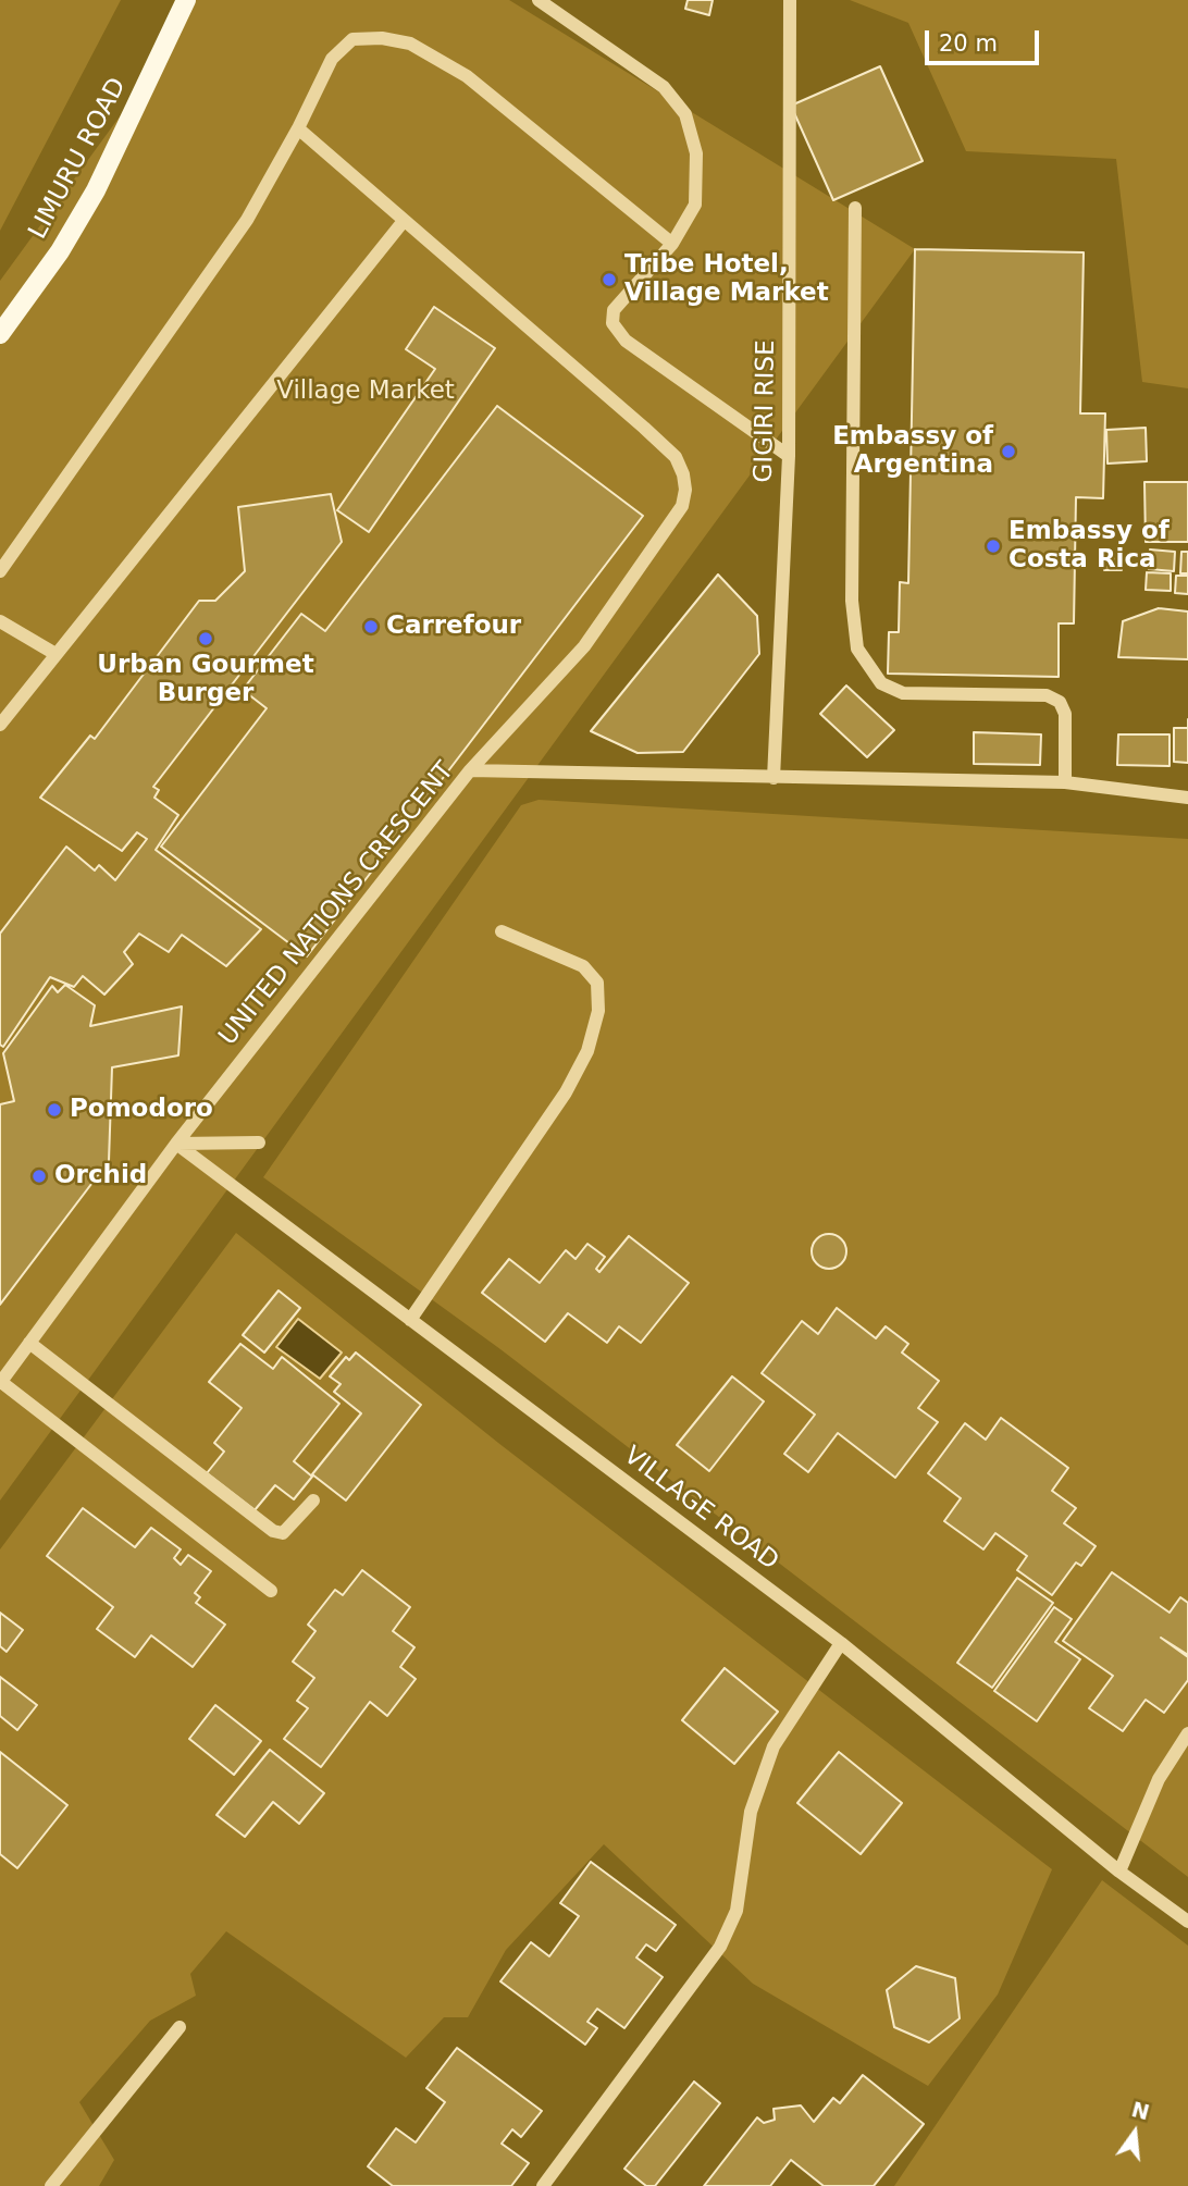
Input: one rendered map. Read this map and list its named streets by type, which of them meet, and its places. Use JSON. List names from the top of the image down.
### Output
{
  "streets": {
    "main road": ["LIMURU ROAD"],
    "street": ["GIGIRI RISE", "UNITED NATIONS CRESCENT", "VILLAGE ROAD"]
  },
  "crossings": [
    ["GIGIRI RISE", "UNITED NATIONS CRESCENT"],
    ["UNITED NATIONS CRESCENT", "VILLAGE ROAD"]
  ],
  "parks": ["Village Market"],
  "places": [
    "Tribe Hotel, Village Market",
    "Embassy of Argentina",
    "Embassy of Costa Rica",
    "Carrefour",
    "Urban Gourmet Burger",
    "Pomodoro",
    "Orchid"
  ],
  "scale_bar": "20 m",
  "north": "top"
}
